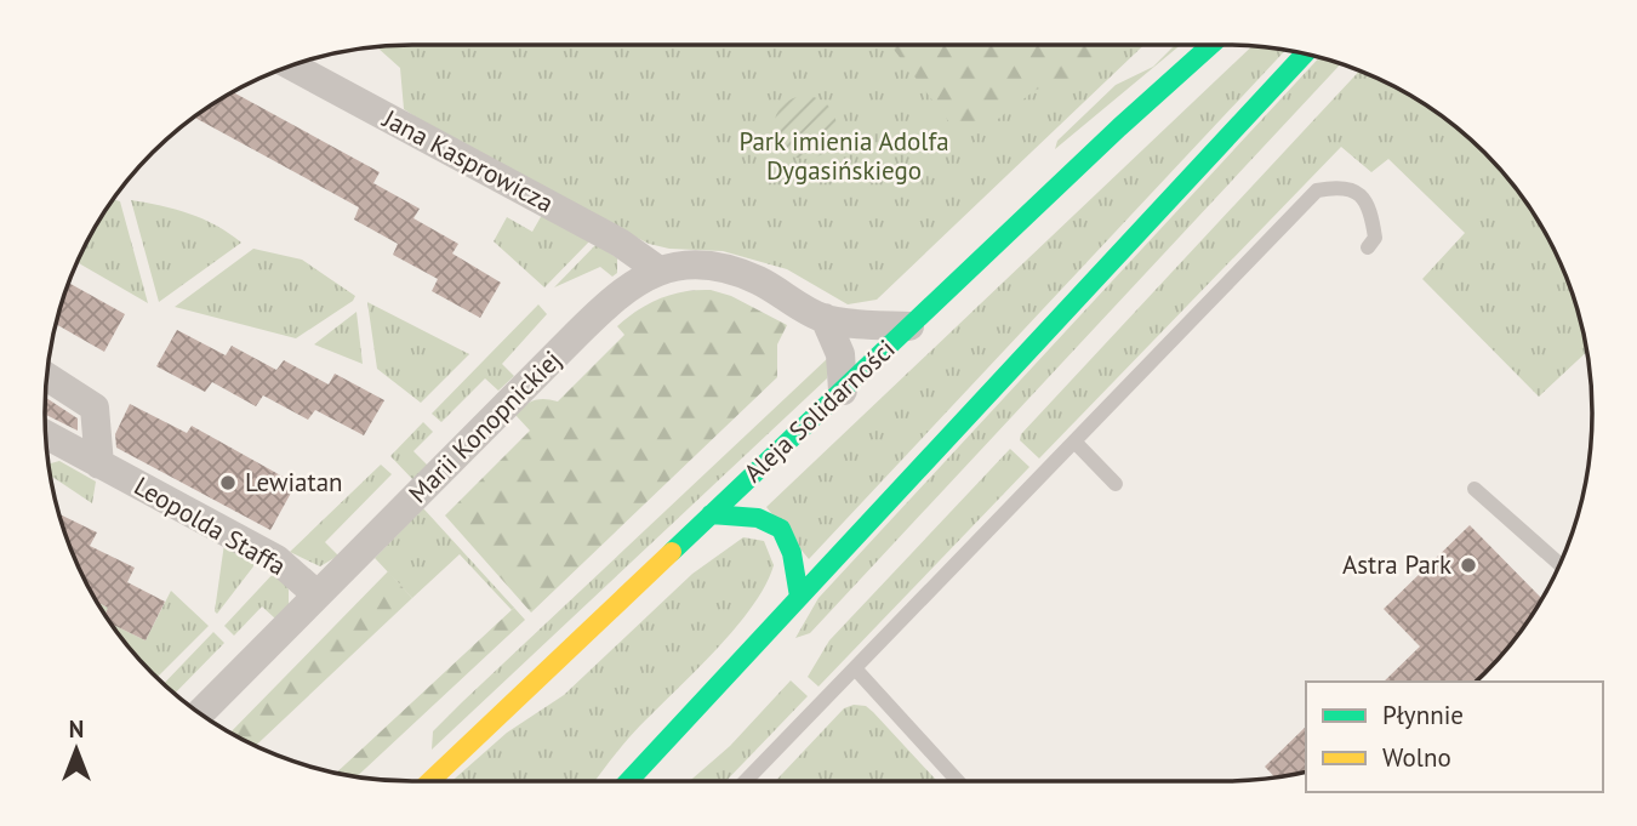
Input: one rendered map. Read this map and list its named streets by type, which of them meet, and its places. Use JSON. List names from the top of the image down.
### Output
{
  "streets": {
    "main road": ["Aleja Solidarności"],
    "street": ["Jana Kasprowicza", "Marii Konopnickiej", "Leopolda Staffa"]
  },
  "crossings": [
    ["Jana Kasprowicza", "Marii Konopnickiej"],
    ["Aleja Solidarności", "Marii Konopnickiej"],
    ["Marii Konopnickiej", "Leopolda Staffa"]
  ],
  "parks": ["Park imienia Adolfa Dygasińskiego"],
  "places": ["Lewiatan", "Astra Park"],
  "legend": ["Płynnie", "Wolno"],
  "north": "top"
}
